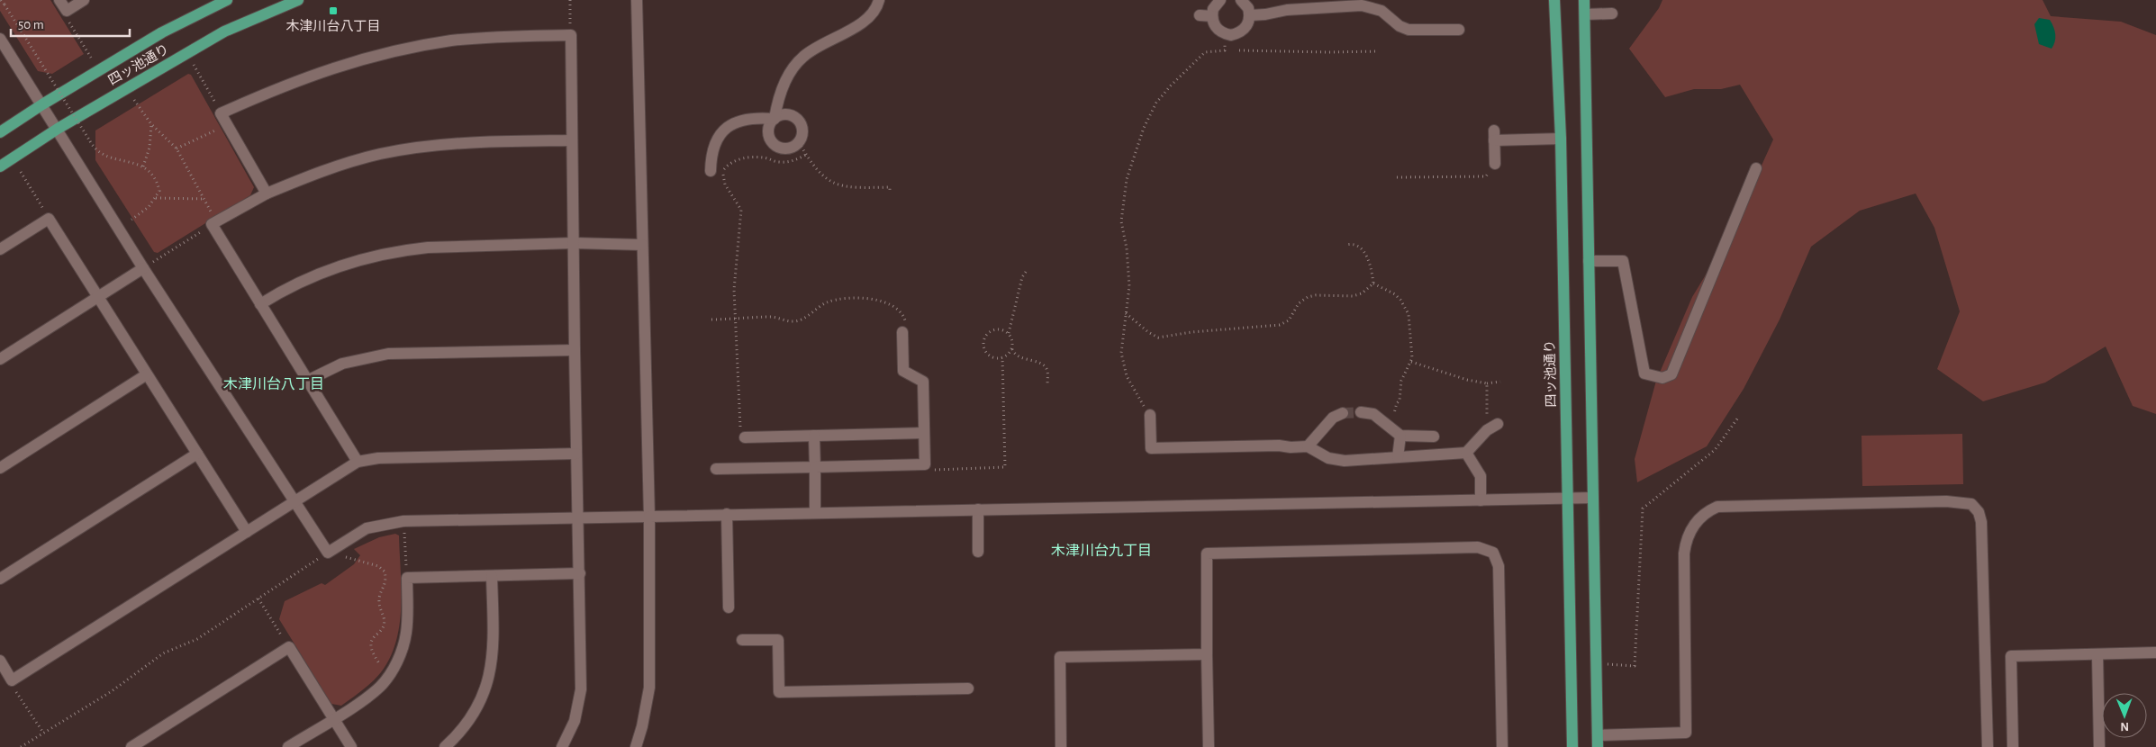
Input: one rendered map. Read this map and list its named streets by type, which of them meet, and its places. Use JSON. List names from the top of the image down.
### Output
{
  "streets": {
    "main road": ["四ッ池通り"]
  },
  "districts": ["木津川台八丁目", "木津川台九丁目"],
  "places": {
    "transit": ["木津川台八丁目"]
  },
  "scale_bar": "50 m",
  "north": "bottom"
}
